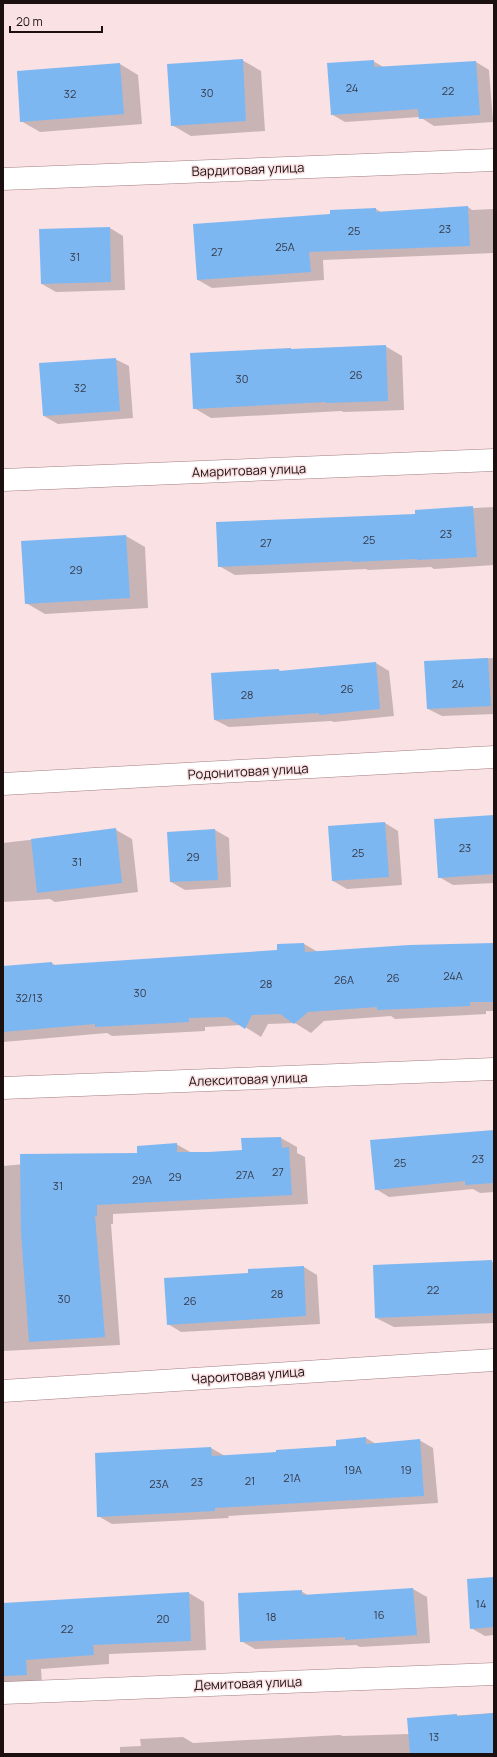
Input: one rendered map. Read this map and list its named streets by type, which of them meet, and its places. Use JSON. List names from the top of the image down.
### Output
{
  "streets": {
    "street": [
      "Вардитовая улица",
      "Амаритовая улица",
      "Родонитовая улица",
      "Алекситовая улица",
      "Чароитовая улица",
      "Демитовая улица"
    ]
  },
  "house_numbers": [
    "24",
    "22",
    "30",
    "32",
    "23",
    "25",
    "25А",
    "27",
    "31",
    "26",
    "30",
    "32",
    "23",
    "25",
    "27",
    "29",
    "24",
    "26",
    "28",
    "23",
    "25",
    "29",
    "31",
    "24А",
    "26",
    "26А",
    "28",
    "30",
    "32/13",
    "23",
    "25",
    "27",
    "27А",
    "29",
    "29А",
    "31",
    "22",
    "28",
    "30",
    "26",
    "19А",
    "19",
    "21А",
    "21",
    "23",
    "23А",
    "14",
    "16",
    "18",
    "20",
    "22",
    "13"
  ],
  "scale_bar": "20 m"
}
